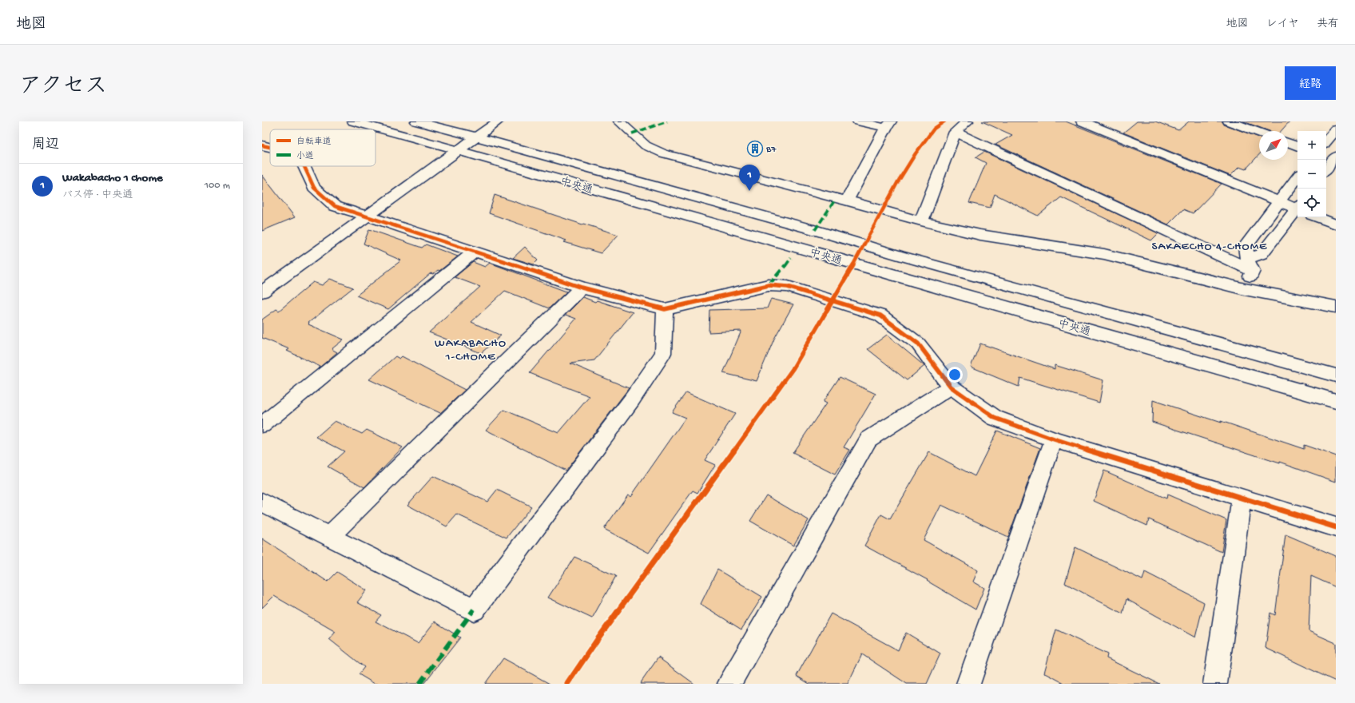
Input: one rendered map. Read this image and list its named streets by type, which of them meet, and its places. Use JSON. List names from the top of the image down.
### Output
{
  "streets": {
    "street": ["中央通"]
  },
  "districts": ["SAKAECHO 4-CHOME", "WAKABACHO 1-CHOME"],
  "places": {
    "building": ["B7"]
  },
  "legend": ["自転車道", "小道"],
  "north": "top right",
  "page": {
    "header": "地図",
    "nav": ["地図", "レイヤ", "共有"],
    "title": "アクセス",
    "buttons": "経路",
    "heading": "周辺",
    "map_buttons": ["+", "−"],
    "list": [
      {
        "mark": "1",
        "name": "Wakabacho 1 chome",
        "note": "バス停 · 中央通",
        "value": "100 m"
      }
    ],
    "pins": "1"
  }
}
